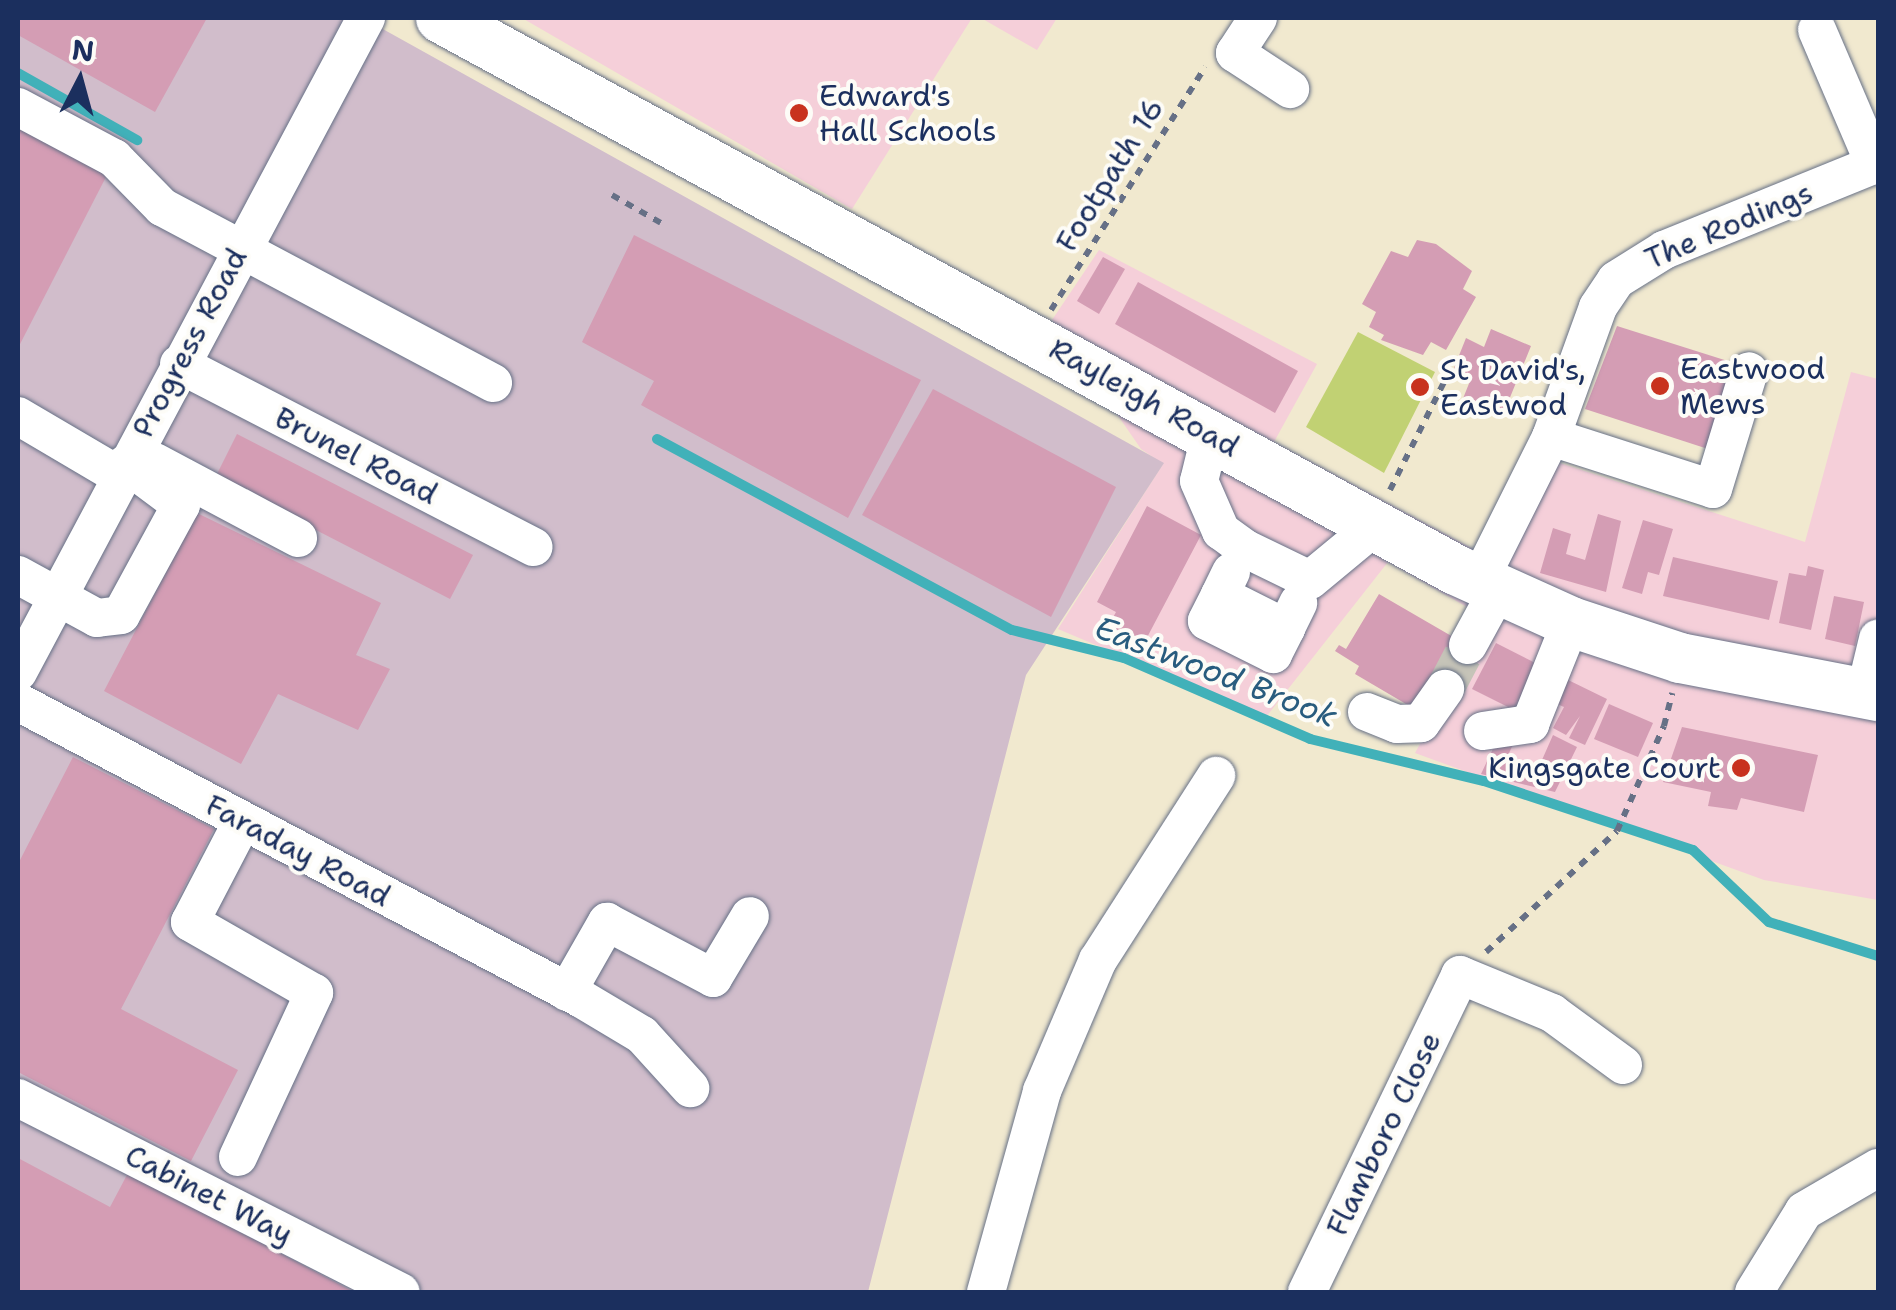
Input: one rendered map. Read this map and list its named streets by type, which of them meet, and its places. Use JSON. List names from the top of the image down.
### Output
{
  "streets": {
    "main road": ["Rayleigh Road"],
    "street": [
      "The Rodings",
      "Progress Road",
      "Brunel Road",
      "Faraday Road",
      "Flamboro Close",
      "Cabinet Way"
    ],
    "path": ["Footpath 16"]
  },
  "crossings": [
    ["Footpath 16", "Rayleigh Road"],
    ["The Rodings", "Rayleigh Road"],
    ["Progress Road", "Brunel Road"]
  ],
  "water": ["Eastwood Brook"],
  "places": [
    "Edward's Hall Schools",
    "Eastwood Mews",
    "St David's, Eastwod",
    "Kingsgate Court"
  ],
  "north": "top"
}
